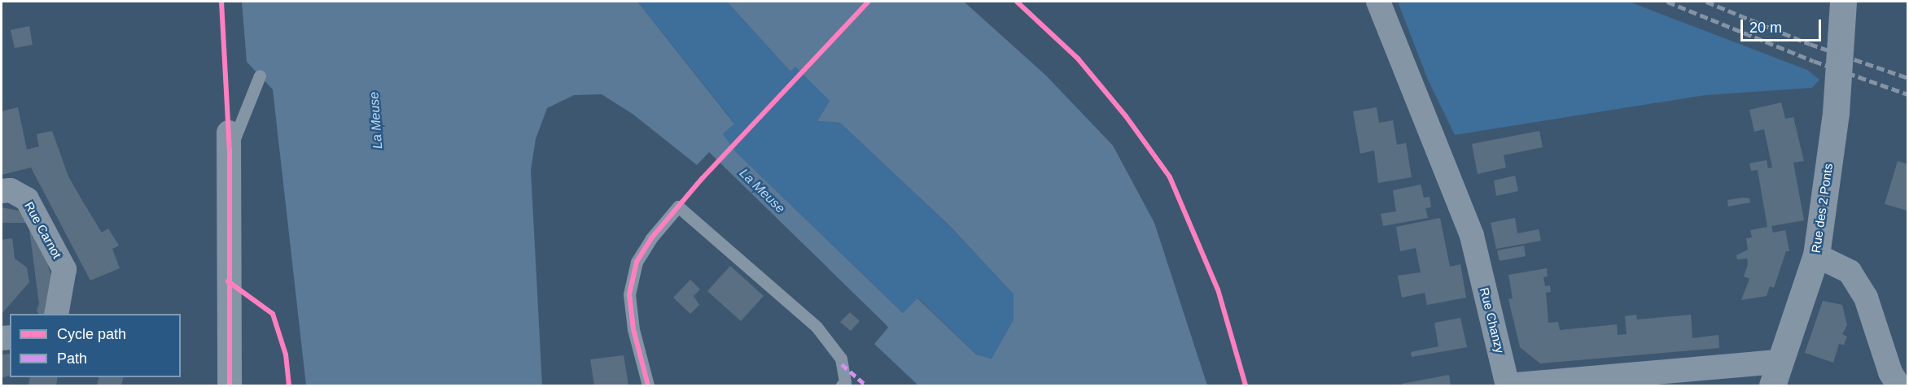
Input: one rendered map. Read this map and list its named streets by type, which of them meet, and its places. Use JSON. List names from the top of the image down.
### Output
{
  "streets": {
    "street": ["Rue des 2 Ponts", "Rue Carnot", "Rue Chanzy"]
  },
  "crossings": [
    ["Rue des 2 Ponts", "Rue Chanzy"]
  ],
  "water": ["La Meuse"],
  "legend": ["Cycle path", "Path"],
  "scale_bar": "20 m"
}
